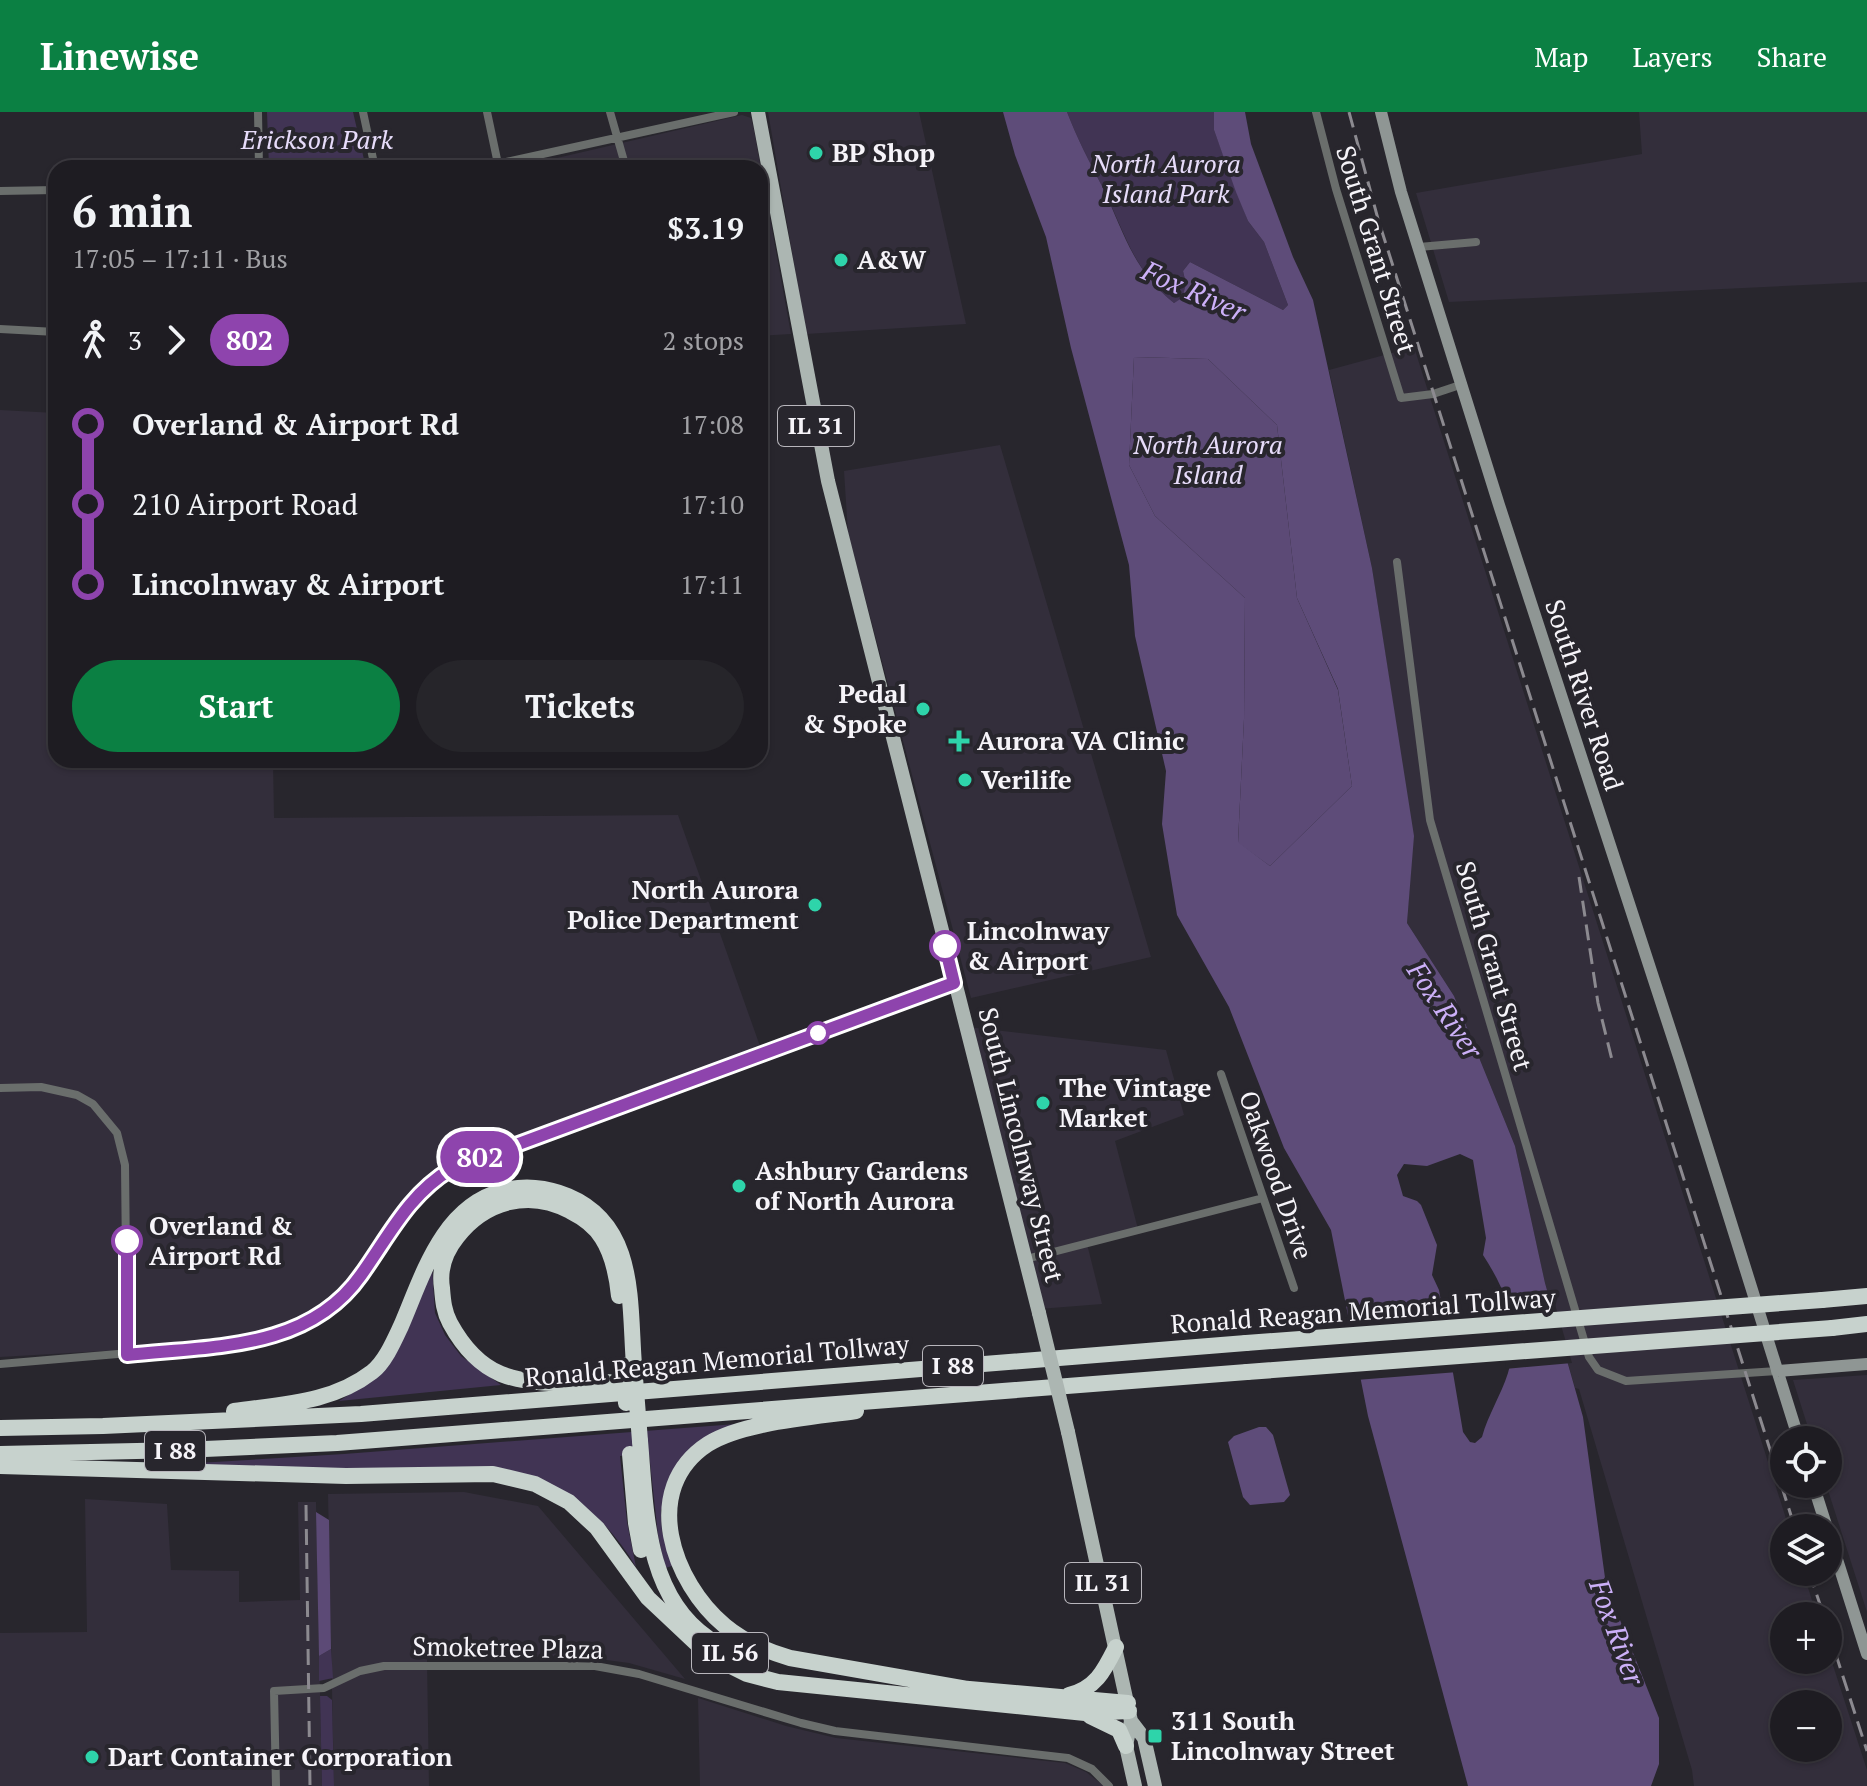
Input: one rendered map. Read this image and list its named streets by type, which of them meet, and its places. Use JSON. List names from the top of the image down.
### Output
{
  "streets": {
    "highway": ["Ronald Reagan Memorial Tollway", "I 88", "IL 56"],
    "main road": ["IL 31", "South River Road", "South Lincolnway Street"],
    "street": ["South Grant Street", "Oakwood Drive", "Smoketree Plaza"]
  },
  "crossings": [
    ["South Grant Street", "South River Road"],
    ["South Lincolnway Street", "IL 56"],
    ["Ronald Reagan Memorial Tollway", "IL 56"]
  ],
  "water": ["Fox River"],
  "parks": ["Erickson Park", "North Aurora Island Park", "North Aurora Island"],
  "places": {
    "other": [
      "BP Shop",
      "A&W",
      "Pedal & Spoke",
      "Verilife",
      "North Aurora Police Department",
      "Lincolnway & Airport",
      "The Vintage Market",
      "Ashbury Gardens of North Aurora",
      "Overland & Airport Rd",
      "Dart Container Corporation"
    ],
    "health": ["Aurora VA Clinic"],
    "transit": ["311 South Lincolnway Street"]
  },
  "lines": ["bus line 802"],
  "page": {
    "header": "Linewise",
    "nav": ["Map", "Layers", "Share"],
    "on_map": "802",
    "heading": ["6 min", "17:05 – 17:11 · Bus", "$3.19"],
    "legs": ["3", "802", "2 stops"],
    "list": [
      {
        "name": "Overland & Airport Rd",
        "value": "17:08"
      },
      {
        "name": "210 Airport Road",
        "value": "17:10"
      },
      {
        "name": "Lincolnway & Airport",
        "value": "17:11"
      }
    ],
    "buttons": ["Start", "Tickets"],
    "map_buttons": ["+", "−"]
  }
}
